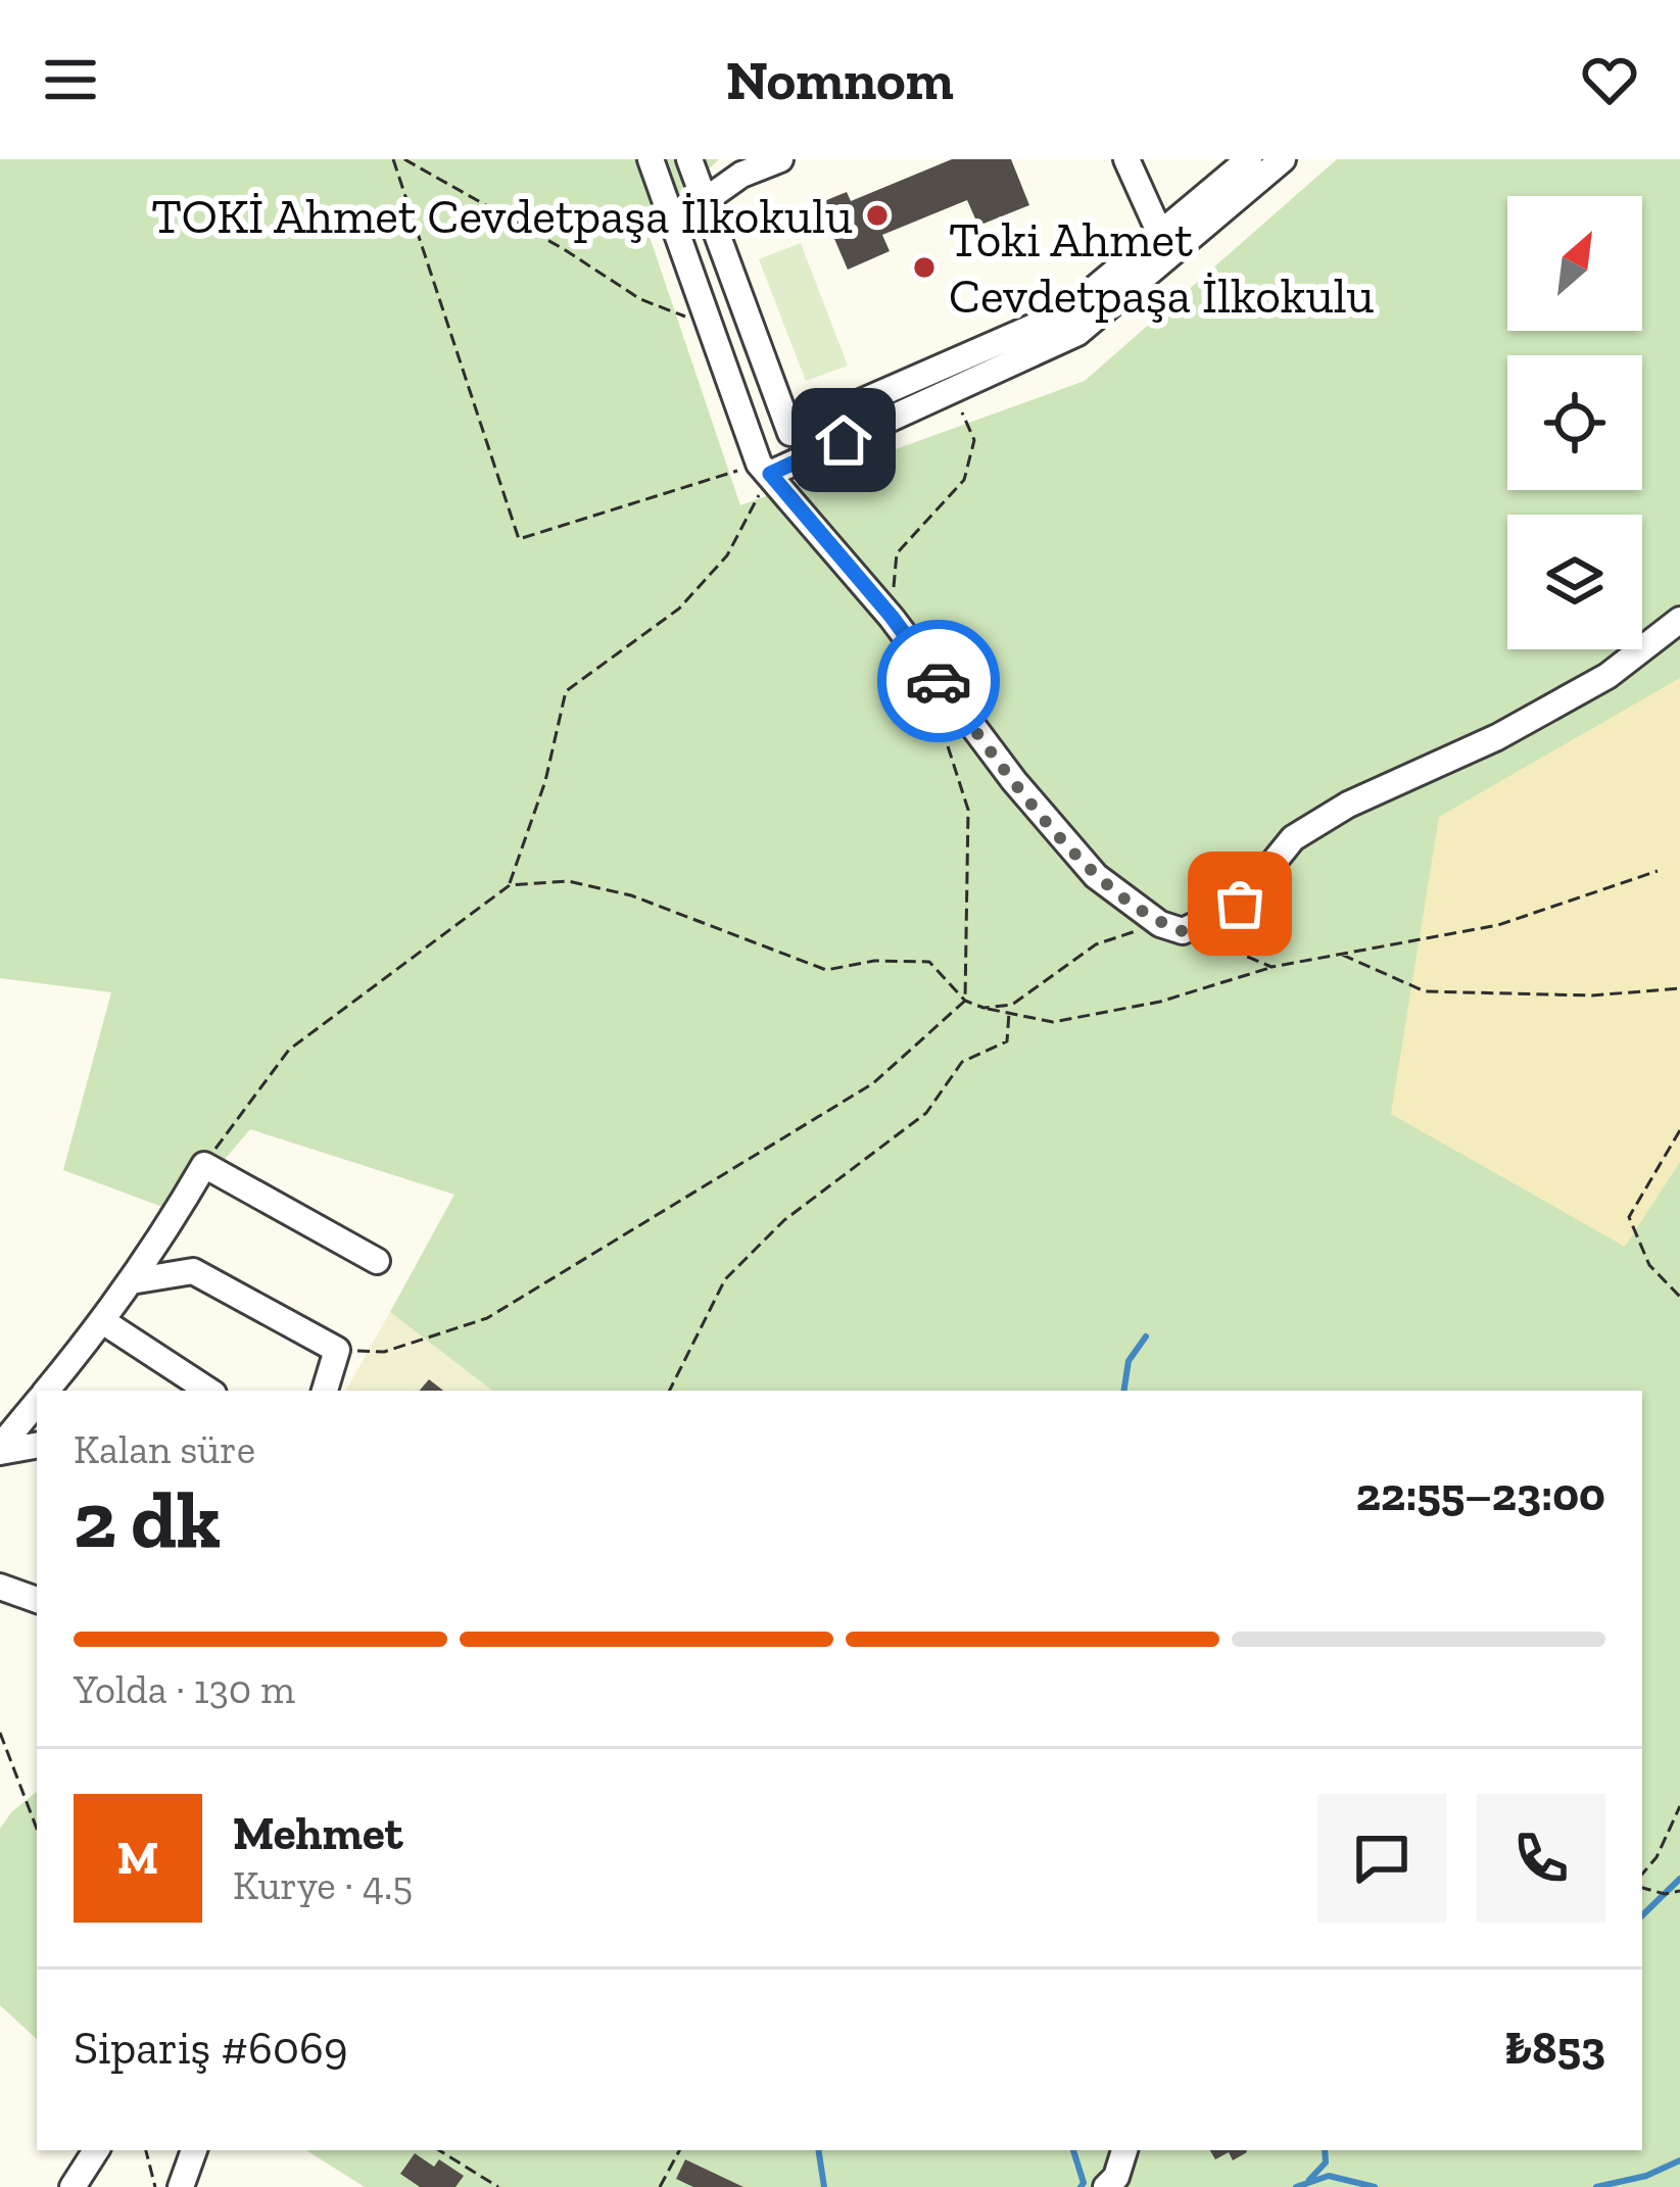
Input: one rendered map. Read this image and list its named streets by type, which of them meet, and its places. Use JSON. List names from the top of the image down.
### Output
{
  "places": ["TOKİ Ahmet Cevdetpaşa İlkokulu", "Toki Ahmet Cevdetpaşa İlkokulu"],
  "north": "top right",
  "page": {
    "header": "Nomnom",
    "heading": ["2 dk", "Kalan süre", "22:55–23:00"],
    "panel": [
      "Mehmet",
      "Kurye · 4.5",
      "Sipariş #6069",
      "₺853"
    ],
    "bar": "Yolda · 130 m",
    "round": "M"
  }
}
